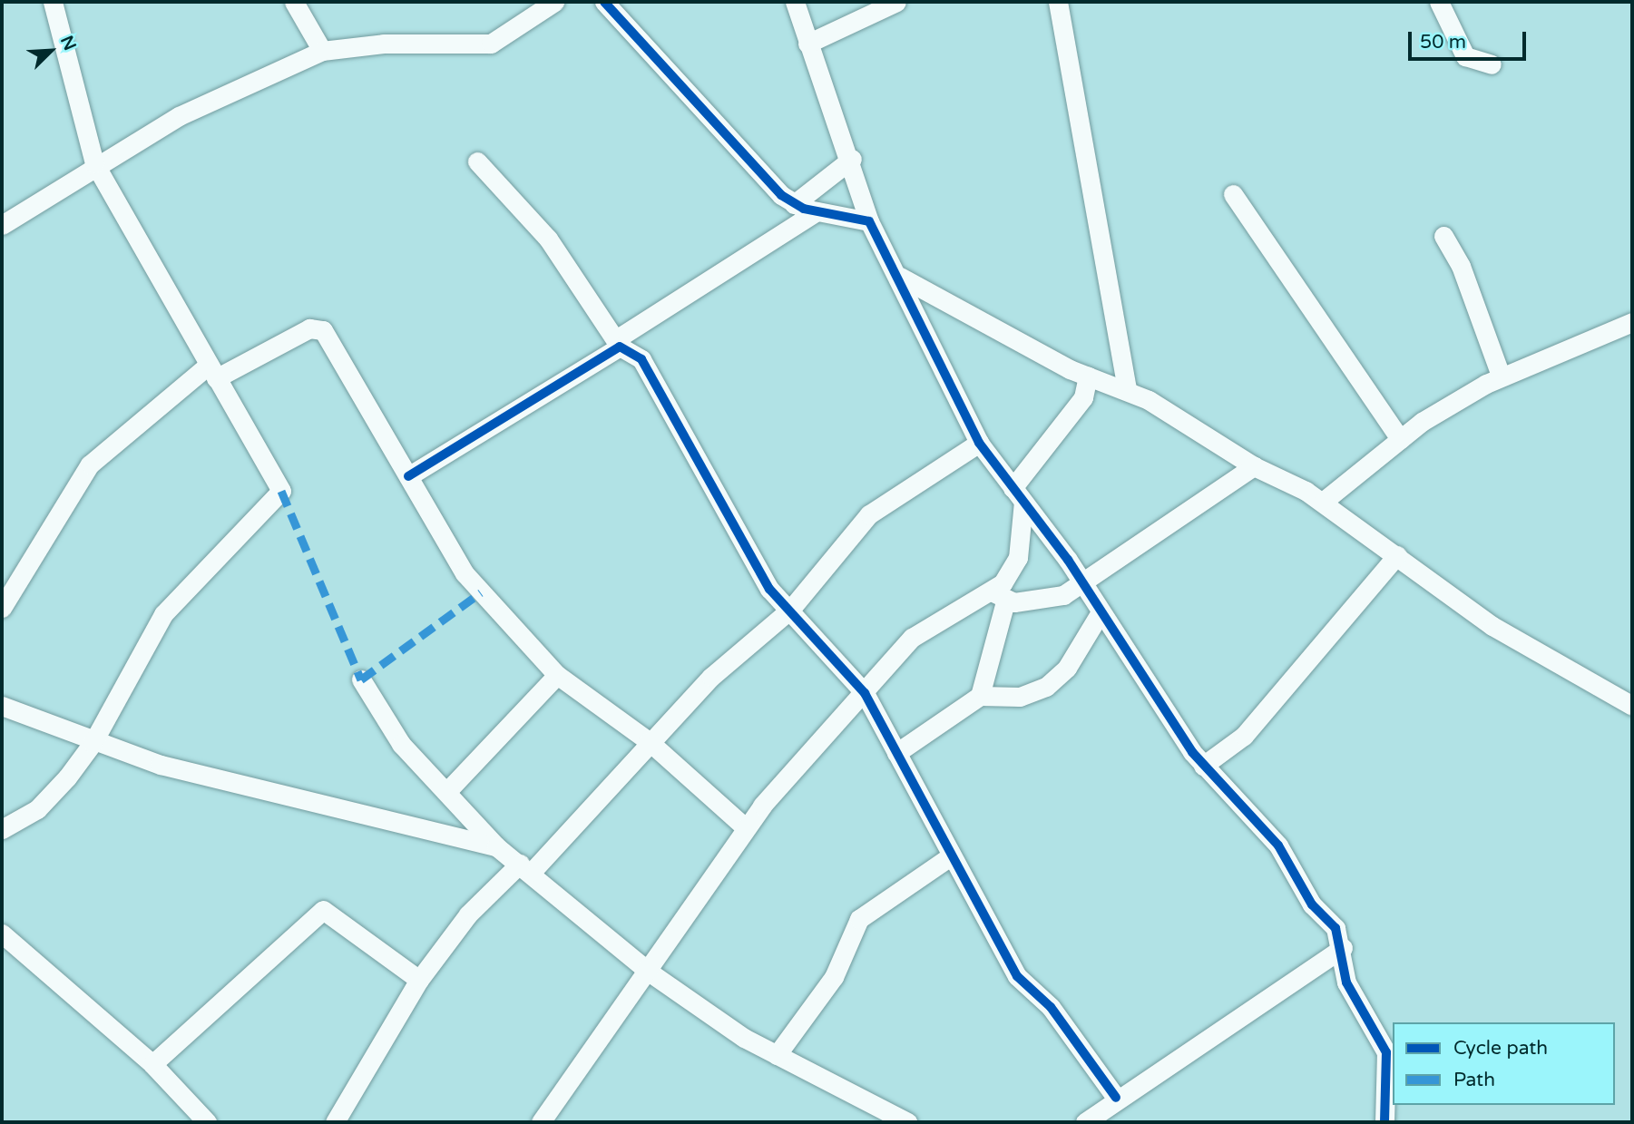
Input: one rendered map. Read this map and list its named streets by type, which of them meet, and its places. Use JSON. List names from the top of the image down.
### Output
{
  "legend": ["Cycle path", "Path"],
  "scale_bar": "50 m",
  "north": "top right"
}
